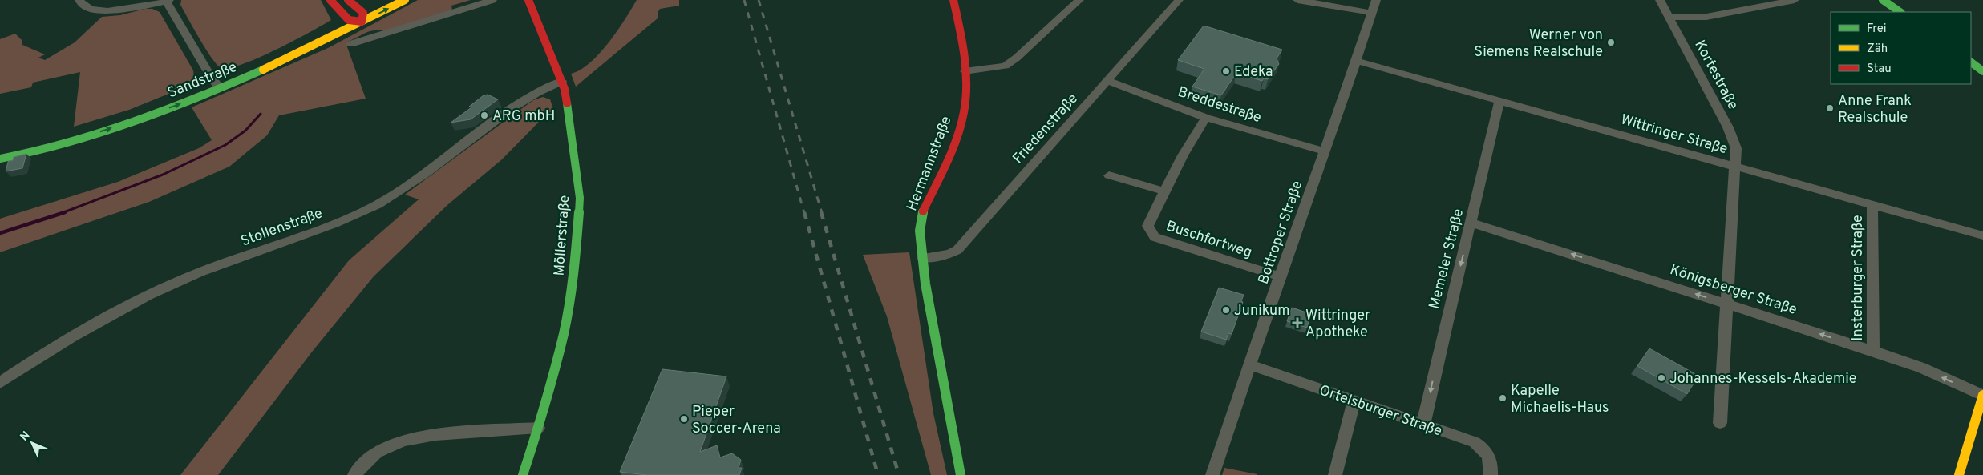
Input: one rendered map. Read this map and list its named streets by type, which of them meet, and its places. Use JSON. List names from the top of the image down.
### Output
{
  "streets": {
    "main road": ["Sandstraße", "Hermannstraße", "Möllerstraße"],
    "street": [
      "Kortestraße",
      "Breddestraße",
      "Friedenstraße",
      "Wittringer Straße",
      "Stollenstraße",
      "Bottroper Straße",
      "Buschfortweg",
      "Memeler Straße",
      "Insterburger Straße",
      "Königsberger Straße",
      "Ortelsburger Straße"
    ]
  },
  "crossings": [
    ["Kortestraße", "Wittringer Straße"],
    ["Kortestraße", "Königsberger Straße"],
    ["Breddestraße", "Friedenstraße"],
    ["Breddestraße", "Bottroper Straße"],
    ["Breddestraße", "Buschfortweg"],
    ["Friedenstraße", "Hermannstraße"],
    ["Wittringer Straße", "Bottroper Straße"],
    ["Wittringer Straße", "Memeler Straße"],
    ["Wittringer Straße", "Insterburger Straße"],
    ["Stollenstraße", "Möllerstraße"],
    ["Bottroper Straße", "Buschfortweg"],
    ["Bottroper Straße", "Ortelsburger Straße"],
    ["Memeler Straße", "Königsberger Straße"],
    ["Memeler Straße", "Ortelsburger Straße"],
    ["Insterburger Straße", "Königsberger Straße"]
  ],
  "one_way": ["Memeler Straße", "Königsberger Straße"],
  "places": {
    "other": [
      "Werner von Siemens Realschule",
      "Edeka",
      "Anne Frank Realschule",
      "ARG mbH",
      "Junikum",
      "Johannes-Kessels-Akademie",
      "Kapelle Michaelis-Haus",
      "Pieper Soccer-Arena"
    ],
    "health": ["Wittringer Apotheke"]
  },
  "legend": ["Frei", "Zäh", "Stau"],
  "north": "top left"
}
